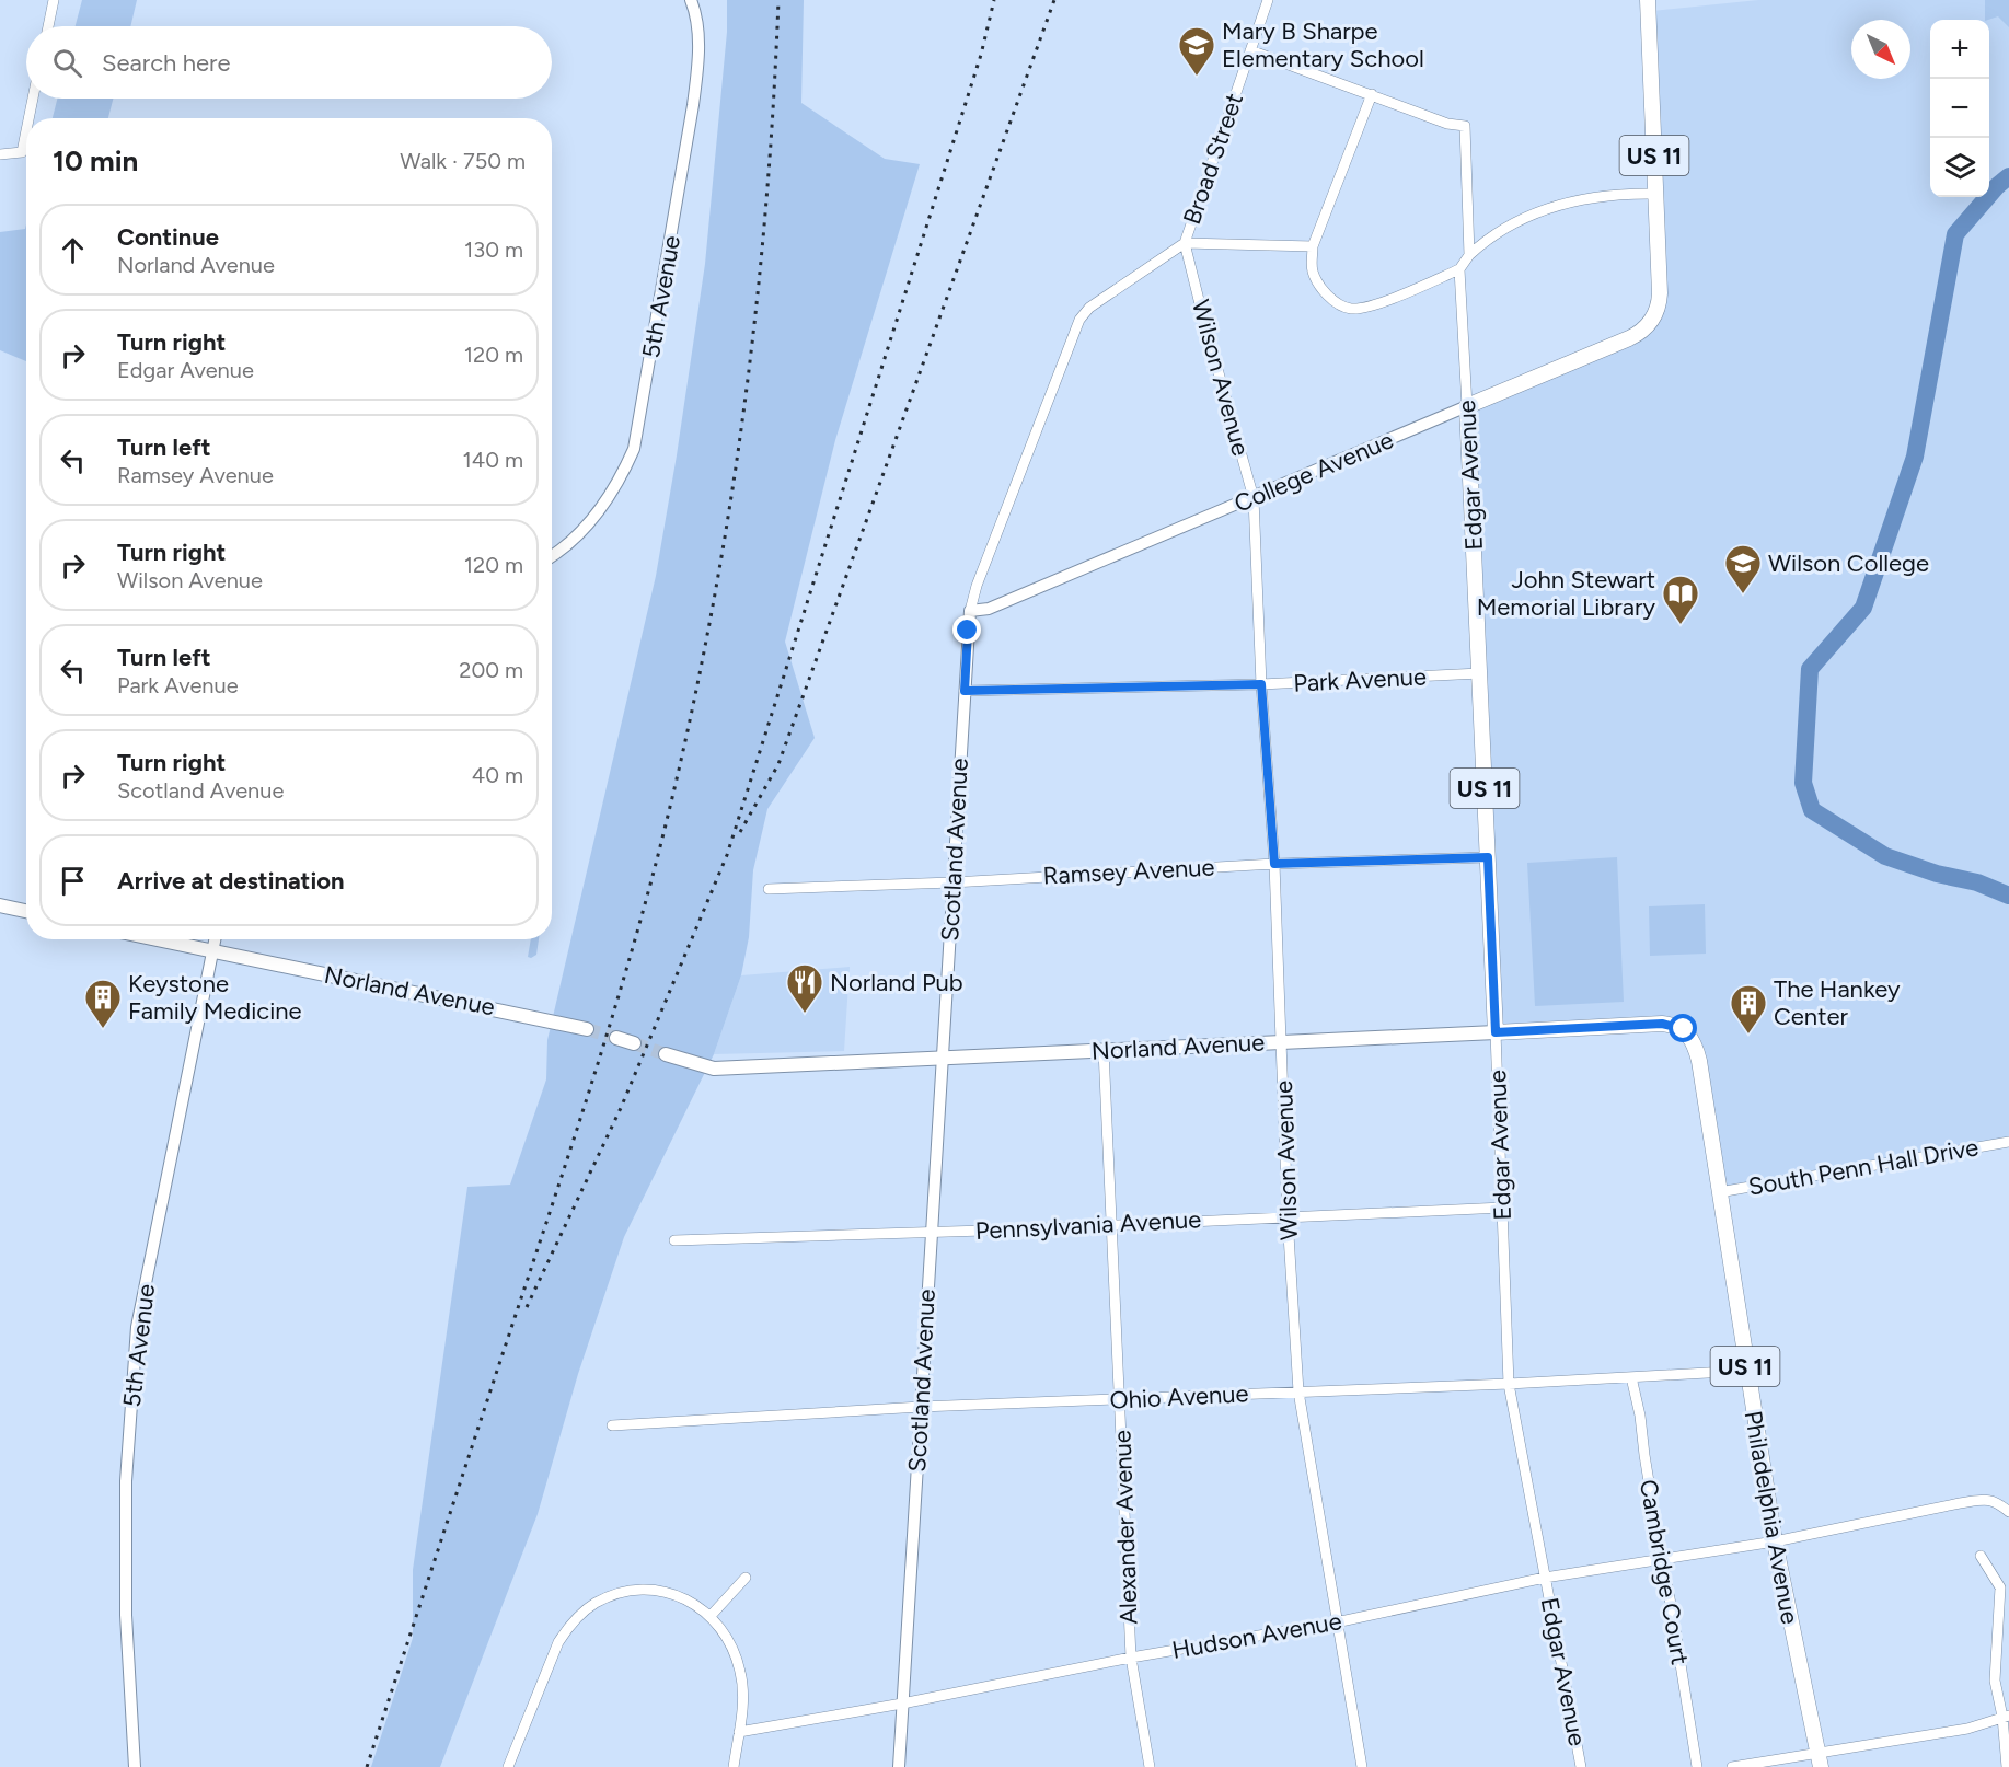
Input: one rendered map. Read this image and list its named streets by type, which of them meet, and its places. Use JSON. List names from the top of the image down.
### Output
{
  "streets": {
    "main road": [
      "US 11",
      "College Avenue",
      "Edgar Avenue",
      "Norland Avenue",
      "Philadelphia Avenue"
    ],
    "street": [
      "Broad Street",
      "5th Avenue",
      "Wilson Avenue",
      "Park Avenue",
      "Scotland Avenue",
      "Ramsey Avenue",
      "South Penn Hall Drive",
      "Pennsylvania Avenue",
      "Ohio Avenue",
      "Alexander Avenue",
      "Cambridge Court",
      "Hudson Avenue"
    ]
  },
  "crossings": [
    ["US 11", "College Avenue"],
    ["Broad Street", "Wilson Avenue"],
    ["Broad Street", "Scotland Avenue"],
    ["5th Avenue", "Norland Avenue"],
    ["Wilson Avenue", "College Avenue"],
    ["Wilson Avenue", "Park Avenue"],
    ["Wilson Avenue", "Scotland Avenue"],
    ["Wilson Avenue", "Ramsey Avenue"],
    ["Wilson Avenue", "Norland Avenue"],
    ["Wilson Avenue", "Pennsylvania Avenue"],
    ["Wilson Avenue", "Ohio Avenue"],
    ["Wilson Avenue", "Hudson Avenue"],
    ["College Avenue", "Edgar Avenue"],
    ["College Avenue", "Scotland Avenue"],
    ["Edgar Avenue", "Park Avenue"],
    ["Edgar Avenue", "Ramsey Avenue"],
    ["Edgar Avenue", "Norland Avenue"],
    ["Edgar Avenue", "Pennsylvania Avenue"],
    ["Edgar Avenue", "Ohio Avenue"],
    ["Edgar Avenue", "Hudson Avenue"],
    ["Park Avenue", "Scotland Avenue"],
    ["Scotland Avenue", "Ramsey Avenue"],
    ["Scotland Avenue", "Norland Avenue"],
    ["Scotland Avenue", "Pennsylvania Avenue"],
    ["Scotland Avenue", "Ohio Avenue"],
    ["Scotland Avenue", "Hudson Avenue"],
    ["Norland Avenue", "Philadelphia Avenue"],
    ["Norland Avenue", "Alexander Avenue"],
    ["South Penn Hall Drive", "Philadelphia Avenue"],
    ["Pennsylvania Avenue", "Alexander Avenue"],
    ["Ohio Avenue", "Philadelphia Avenue"],
    ["Ohio Avenue", "Alexander Avenue"],
    ["Ohio Avenue", "Cambridge Court"],
    ["Philadelphia Avenue", "Hudson Avenue"],
    ["Alexander Avenue", "Hudson Avenue"],
    ["Cambridge Court", "Hudson Avenue"]
  ],
  "places": {
    "school or university": ["Mary B Sharpe Elementary School", "Wilson College"],
    "library": ["John Stewart Memorial Library"],
    "restaurant": ["Norland Pub"],
    "building": ["Keystone Family Medicine", "The Hankey Center"]
  },
  "north": "bottom right",
  "page": {
    "map_buttons": ["+", "−"],
    "search": "Search here",
    "heading": ["10 min", "Walk · 750 m"],
    "list": [
      ["Continue", "Norland Avenue", "130 m"],
      ["Turn right", "Edgar Avenue", "120 m"],
      ["Turn left", "Ramsey Avenue", "140 m"],
      ["Turn right", "Wilson Avenue", "120 m"],
      ["Turn left", "Park Avenue", "200 m"],
      ["Turn right", "Scotland Avenue", "40 m"],
      "Arrive at destination"
    ]
  }
}
